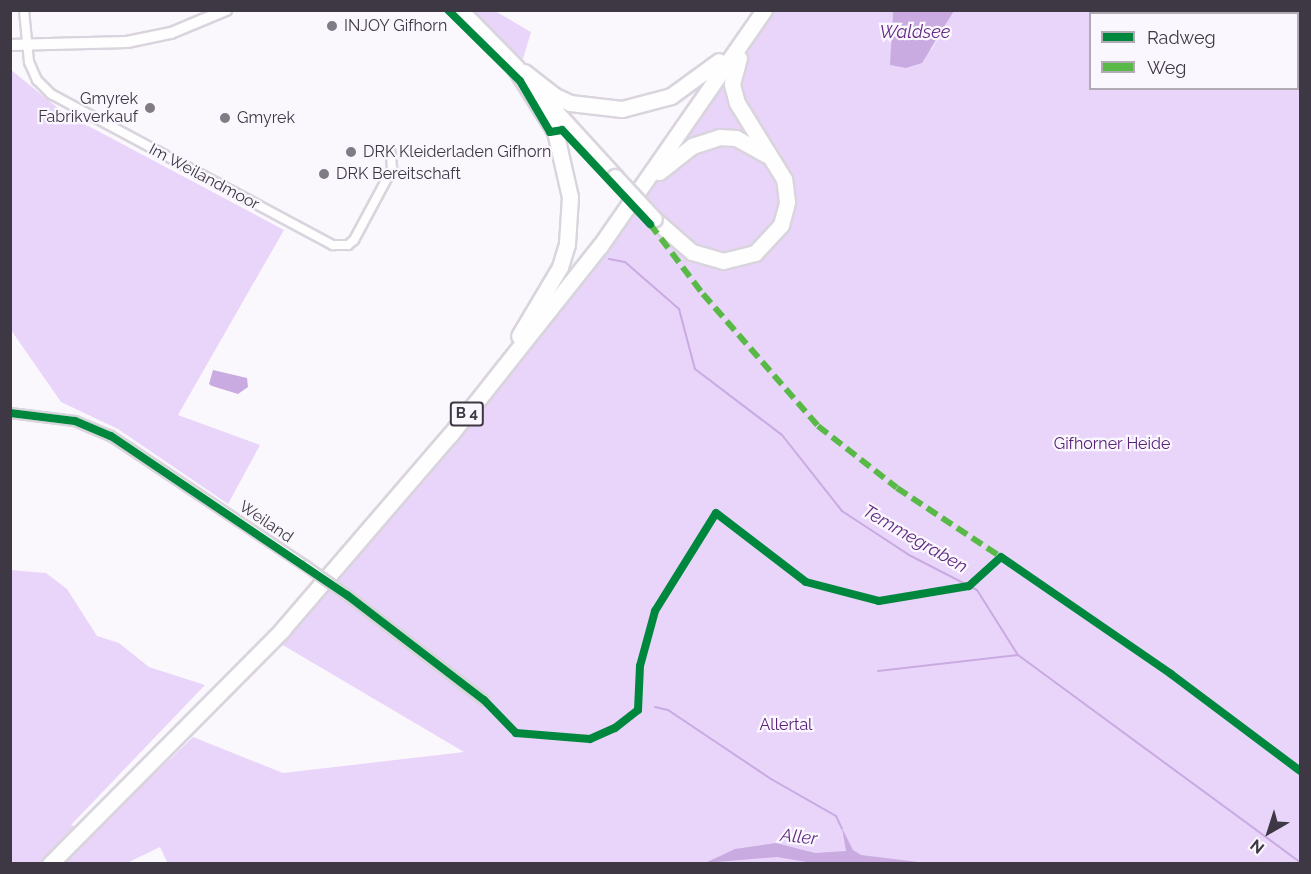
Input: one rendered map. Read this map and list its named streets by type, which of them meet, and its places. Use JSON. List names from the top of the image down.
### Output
{
  "streets": {
    "highway": ["B 4"],
    "street": ["Im Weilandmoor", "Weiland"]
  },
  "water": ["Waldsee", "Temmegraben", "Aller"],
  "parks": ["Gifhorner Heide", "Allertal"],
  "places": [
    "INJOY Gifhorn",
    "Gmyrek Fabrikverkauf",
    "Gmyrek",
    "DRK Kleiderladen Gifhorn",
    "DRK Bereitschaft"
  ],
  "legend": ["Radweg", "Weg"],
  "north": "bottom left"
}
